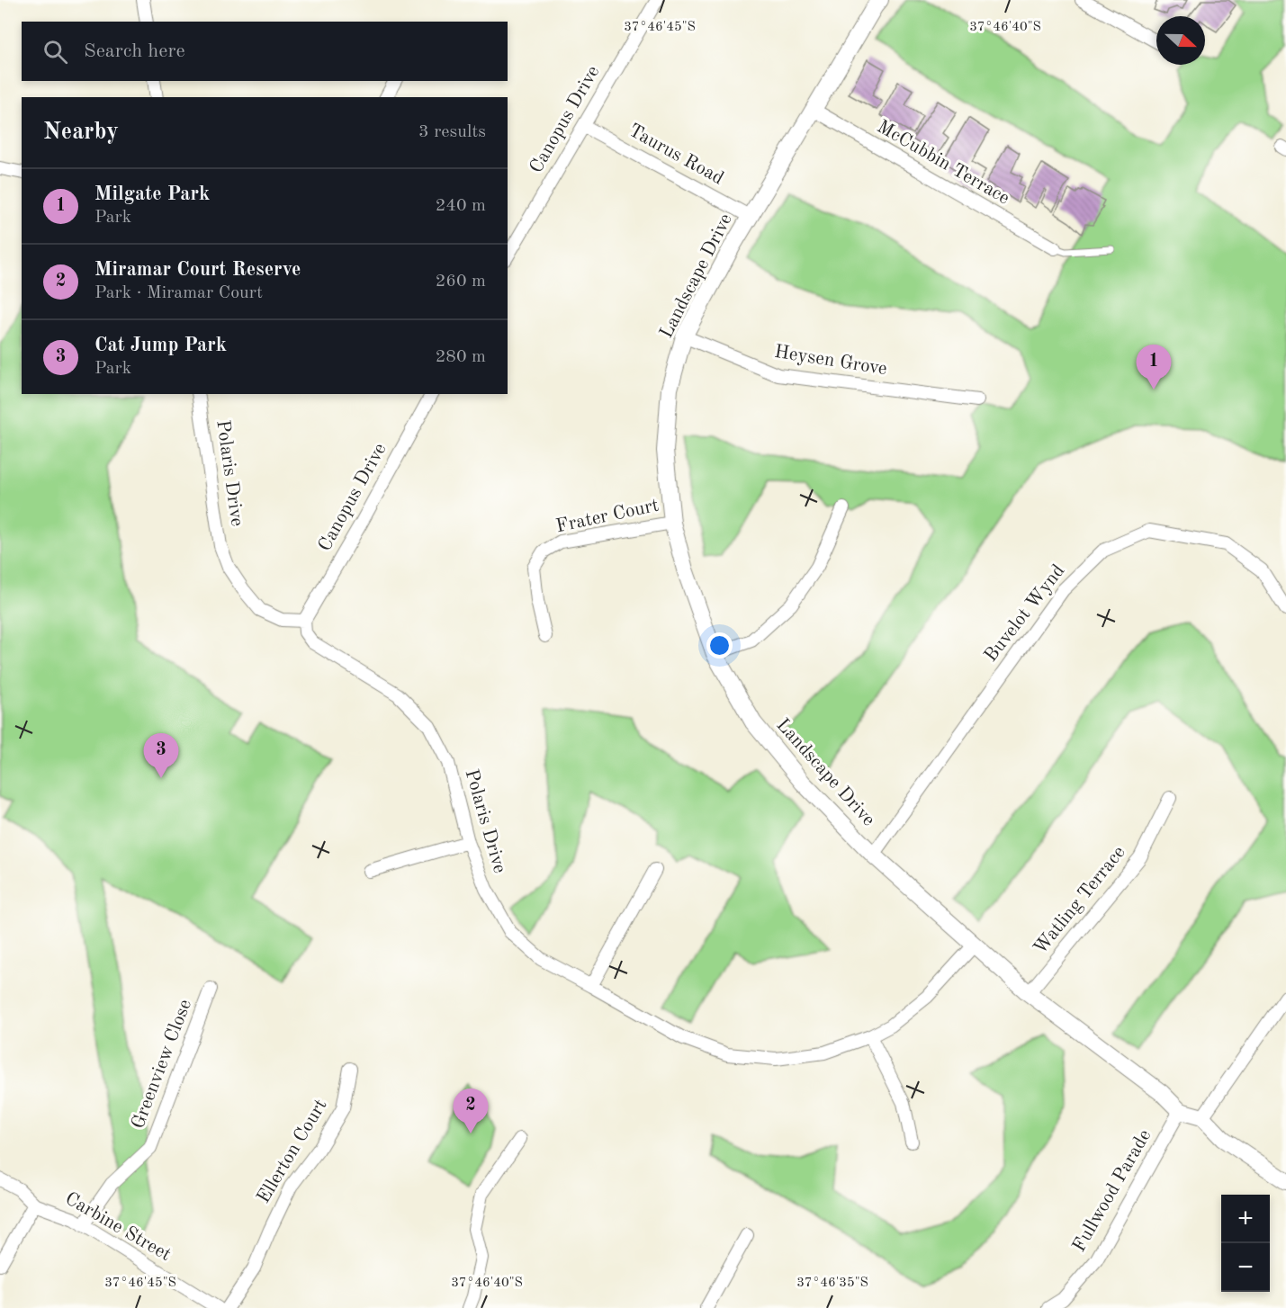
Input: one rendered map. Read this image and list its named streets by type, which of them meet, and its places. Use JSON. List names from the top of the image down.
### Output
{
  "streets": {
    "street": [
      "Canopus Drive",
      "Taurus Road",
      "McCubbin Terrace",
      "Landscape Drive",
      "Heysen Grove",
      "Polaris Drive",
      "Frater Court",
      "Buvelot Wynd",
      "Watling Terrace",
      "Greenview Close",
      "Ellerton Court",
      "Fullwood Parade",
      "Carbine Street"
    ]
  },
  "crossings": [
    ["Canopus Drive", "Taurus Road"],
    ["Canopus Drive", "Polaris Drive"],
    ["Taurus Road", "Landscape Drive"],
    ["McCubbin Terrace", "Landscape Drive"],
    ["Landscape Drive", "Heysen Grove"],
    ["Landscape Drive", "Polaris Drive"],
    ["Landscape Drive", "Frater Court"],
    ["Landscape Drive", "Buvelot Wynd"],
    ["Landscape Drive", "Watling Terrace"],
    ["Landscape Drive", "Fullwood Parade"],
    ["Greenview Close", "Carbine Street"]
  ],
  "north": "right",
  "page": {
    "search": "Search here",
    "heading": ["Nearby", "3 results"],
    "list": [
      {
        "mark": "1",
        "name": "Milgate Park",
        "note": "Park",
        "value": "240 m"
      },
      {
        "mark": "2",
        "name": "Miramar Court Reserve",
        "note": "Park · Miramar Court",
        "value": "260 m"
      },
      {
        "mark": "3",
        "name": "Cat Jump Park",
        "note": "Park",
        "value": "280 m"
      }
    ],
    "pins": ["1", "3", "2"],
    "map_buttons": ["+", "−"]
  },
  "coordinates": ["37°46'45\"S", "37°46'40\"S", "37°46'35\"S"]
}
